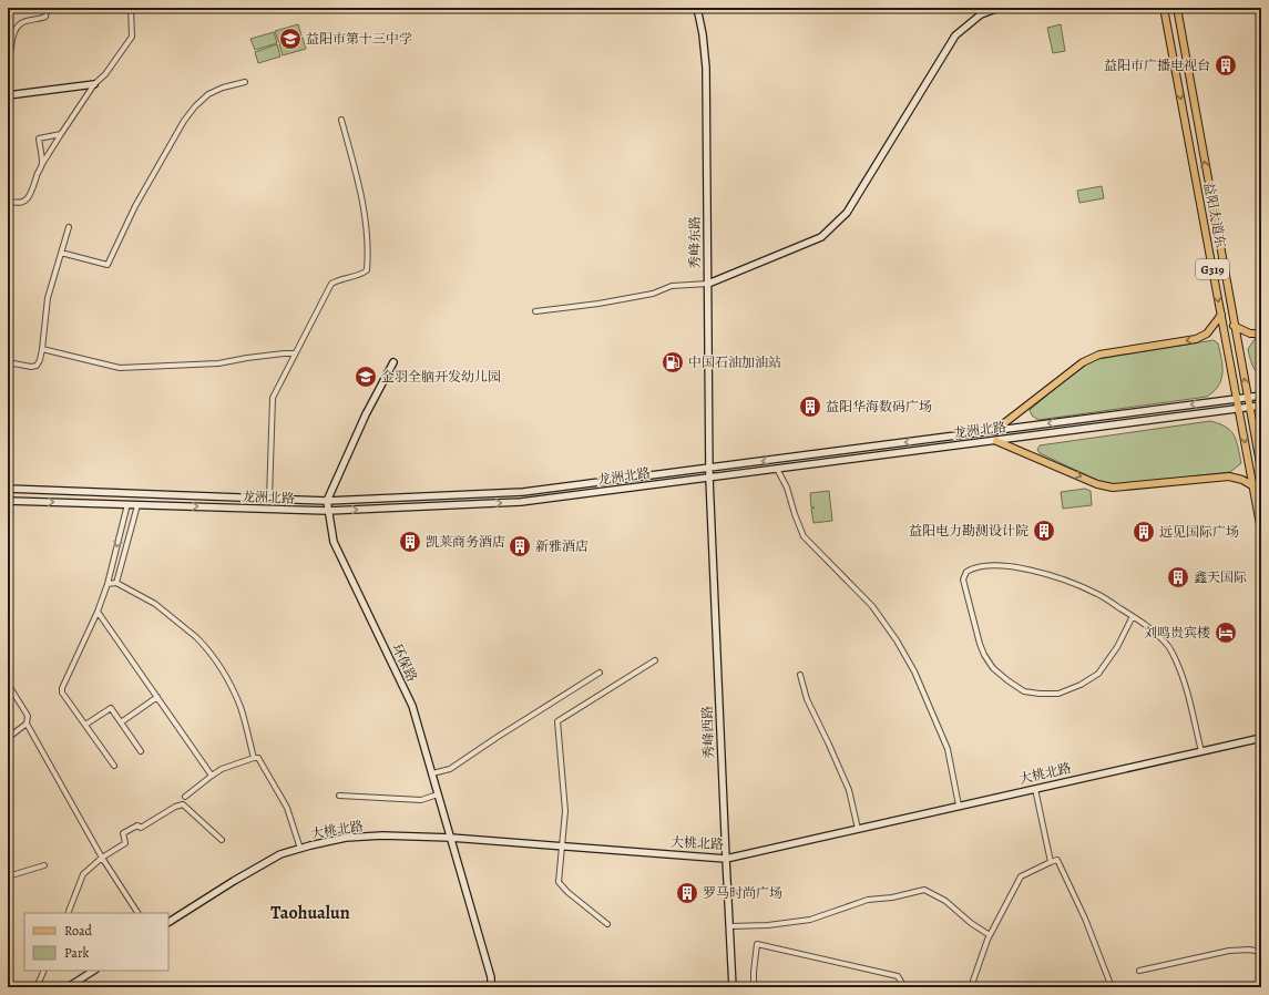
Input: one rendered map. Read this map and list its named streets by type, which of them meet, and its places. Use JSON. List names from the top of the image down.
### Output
{
  "streets": {
    "main road": ["益阳大道东", "G319"],
    "street": [
      "秀峰东路",
      "龙洲北路",
      "环保路",
      "秀峰西路",
      "大桃北路"
    ]
  },
  "crossings": [
    ["益阳大道东", "龙洲北路"],
    ["秀峰东路", "龙洲北路"],
    ["秀峰东路", "秀峰西路"],
    ["G319", "龙洲北路"],
    ["龙洲北路", "环保路"],
    ["龙洲北路", "秀峰西路"],
    ["环保路", "大桃北路"],
    ["秀峰西路", "大桃北路"]
  ],
  "districts": ["Taohualun"],
  "places": {
    "school or university": ["益阳市第十三中学", "金羽全脑开发幼儿园"],
    "building": [
      "益阳市广播电视台",
      "益阳华海数码广场",
      "益阳电力勘测设计院",
      "远见国际广场",
      "凯莱商务酒店",
      "新雅酒店",
      "鑫天国际",
      "罗马时尚广场"
    ],
    "fuel station": ["中国石油加油站"],
    "hotel": ["刘鸣贵宾楼"]
  },
  "legend": ["Road", "Park"]
}
